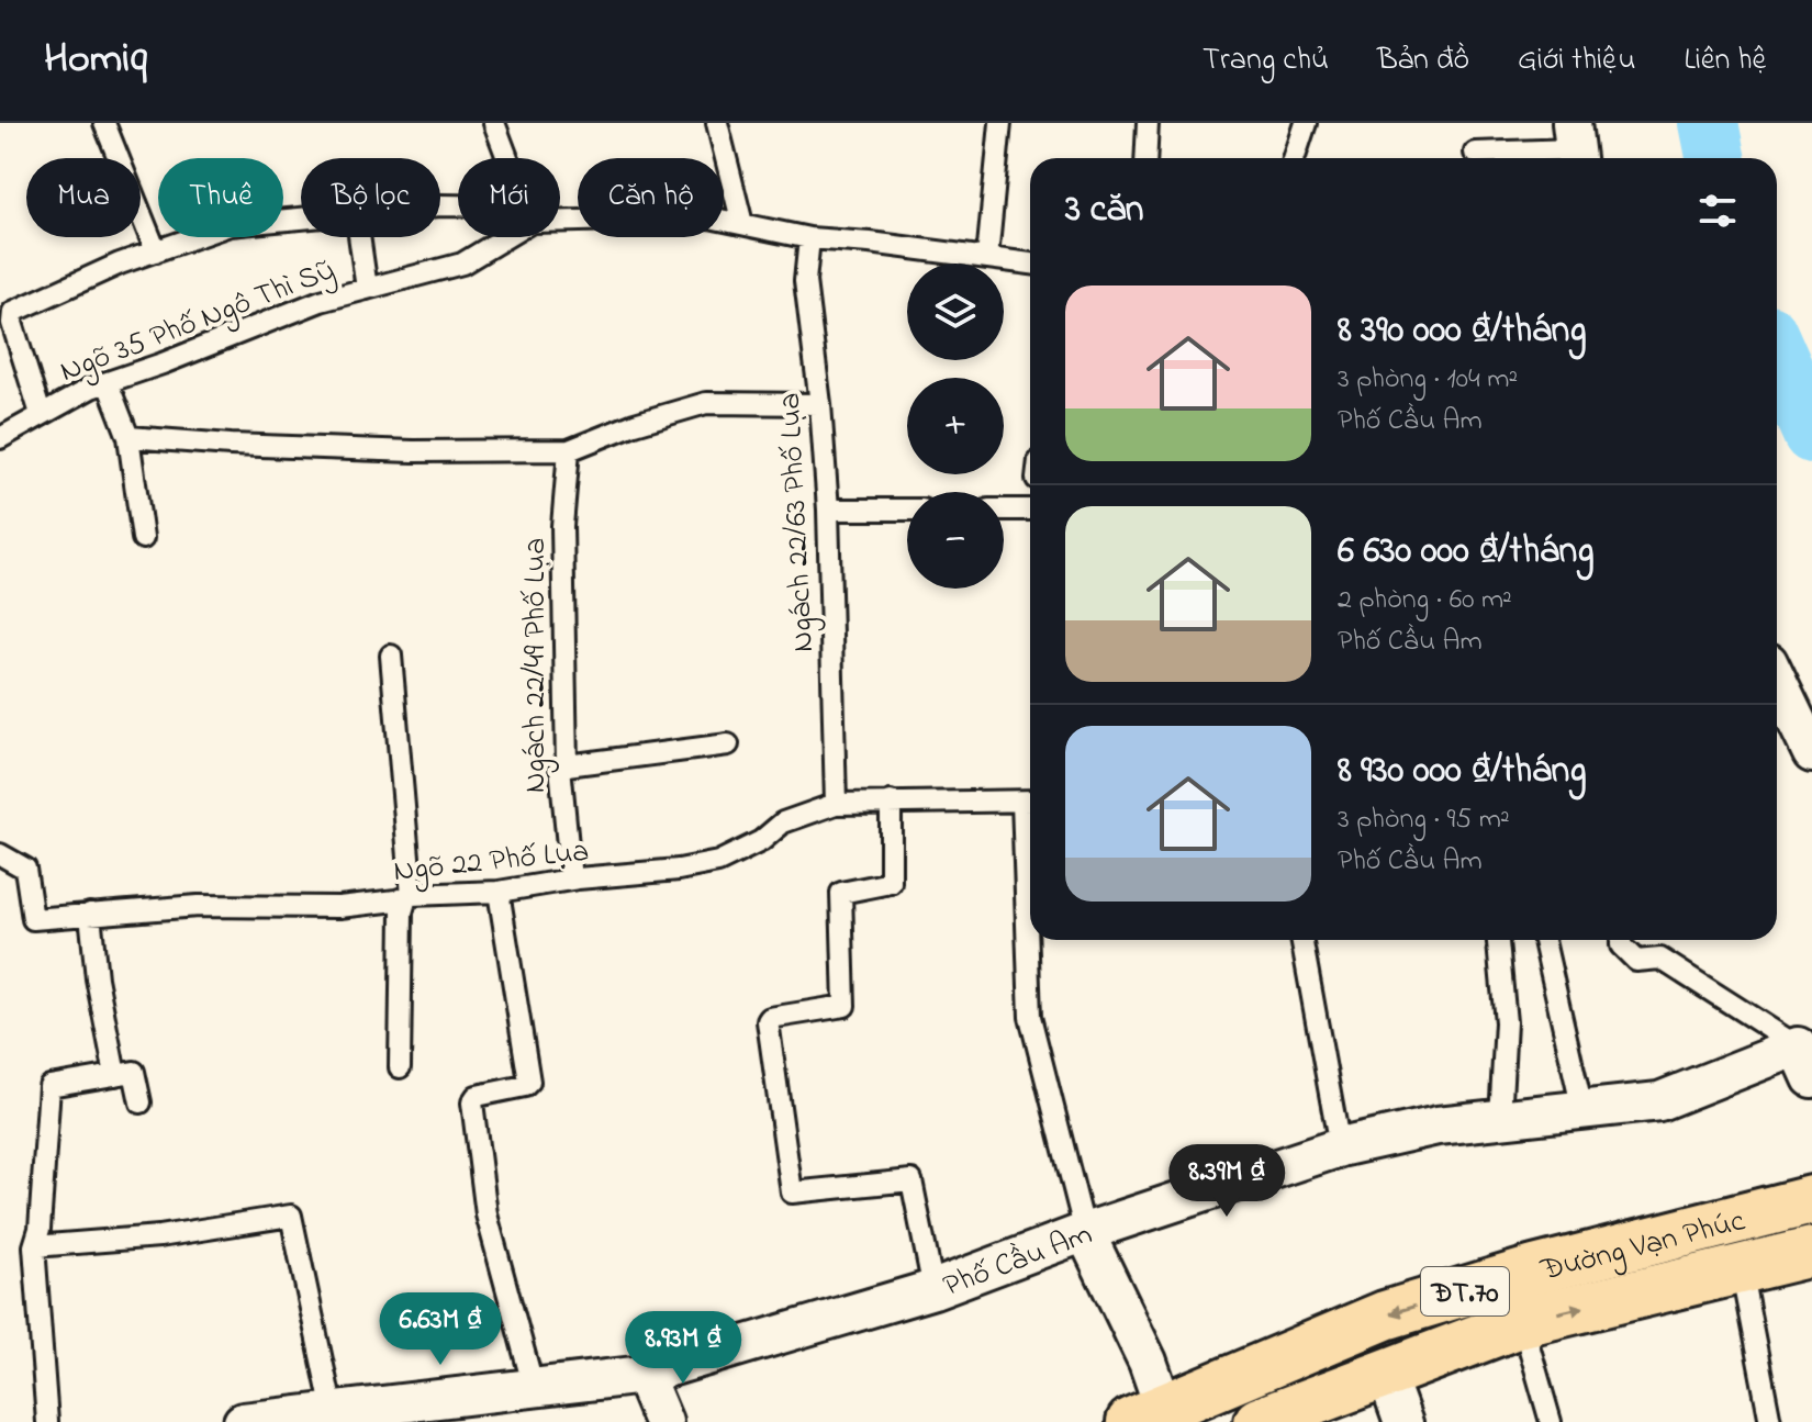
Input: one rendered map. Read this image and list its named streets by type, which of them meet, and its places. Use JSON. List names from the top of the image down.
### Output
{
  "streets": {
    "main road": ["Đường Vạn Phúc", "ĐT.70"],
    "street": ["Phố Cầu Am"],
    "lane": [
      "Ngõ 35 Phố Ngô Thì Sỹ",
      "Ngách 22/63 Phố Lụa",
      "Ngách 22/49 Phố Lụa",
      "Ngõ 22 Phố Lụa"
    ]
  },
  "crossings": [
    ["Ngõ 35 Phố Ngô Thì Sỹ", "Ngách 22/63 Phố Lụa"],
    ["Ngách 22/63 Phố Lụa", "Ngõ 22 Phố Lụa"],
    ["Ngách 22/49 Phố Lụa", "Ngõ 22 Phố Lụa"]
  ],
  "page": {
    "header": "Homiq",
    "nav": [
      "Trang chủ",
      "Bản đồ",
      "Giới thiệu",
      "Liên hệ"
    ],
    "chip": [
      "Mua",
      "Thuê",
      "Bộ lọc",
      "Mới",
      "Căn hộ"
    ],
    "heading": "3 căn",
    "map_buttons": ["+", "−"],
    "list": [
      {
        "name": "8 390 000 ₫/tháng",
        "note": "3 phòng · 104 m² · Phố Cầu Am"
      },
      {
        "name": "6 630 000 ₫/tháng",
        "note": "2 phòng · 60 m² · Phố Cầu Am"
      },
      {
        "name": "8 930 000 ₫/tháng",
        "note": "3 phòng · 95 m² · Phố Cầu Am"
      }
    ],
    "price": ["8.39M ₫", "6.63M ₫", "8.93M ₫"]
  }
}
